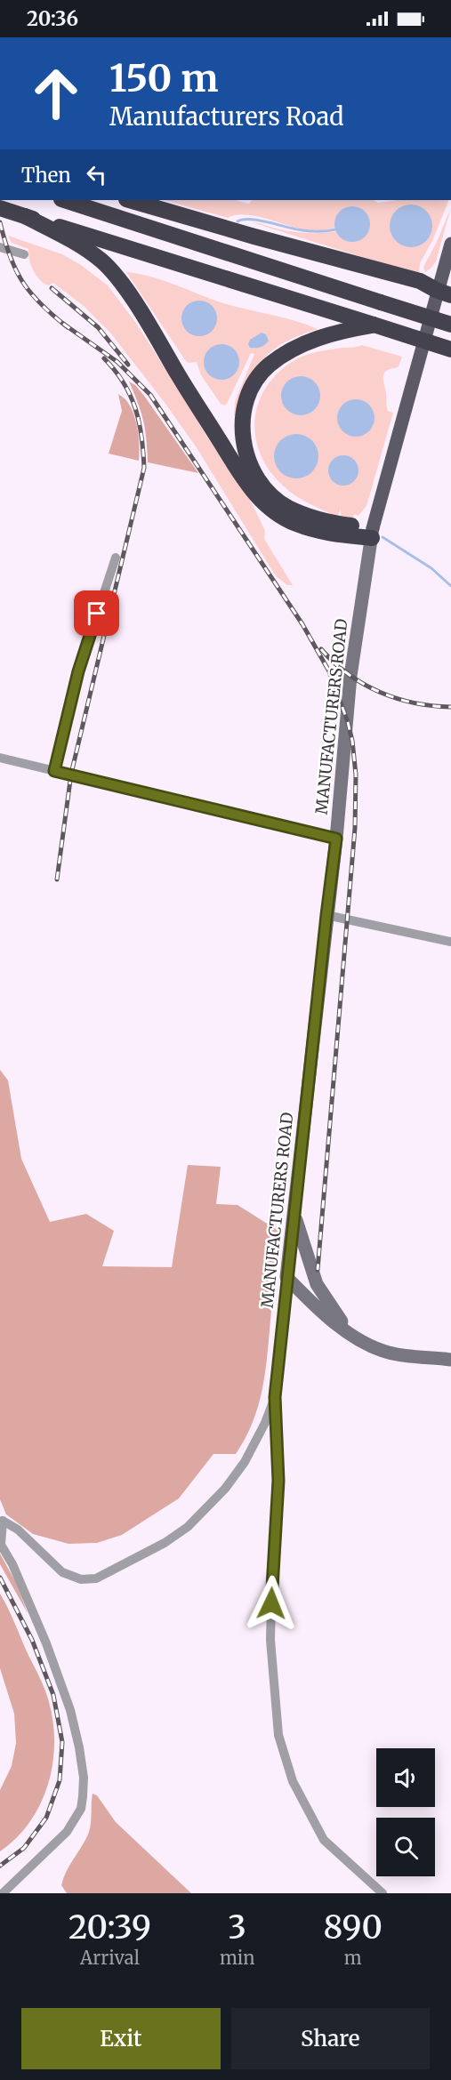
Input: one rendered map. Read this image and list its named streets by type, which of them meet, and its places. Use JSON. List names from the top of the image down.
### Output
{
  "streets": {
    "main road": ["MANUFACTURERS ROAD"]
  },
  "page": {
    "status": "20:36",
    "turn": ["150 m", "Manufacturers Road"],
    "then": "Then",
    "eta": [
      "20:39",
      "Arrival",
      "3",
      "min",
      "890",
      "m"
    ],
    "buttons": ["Exit", "Share"]
  }
}
